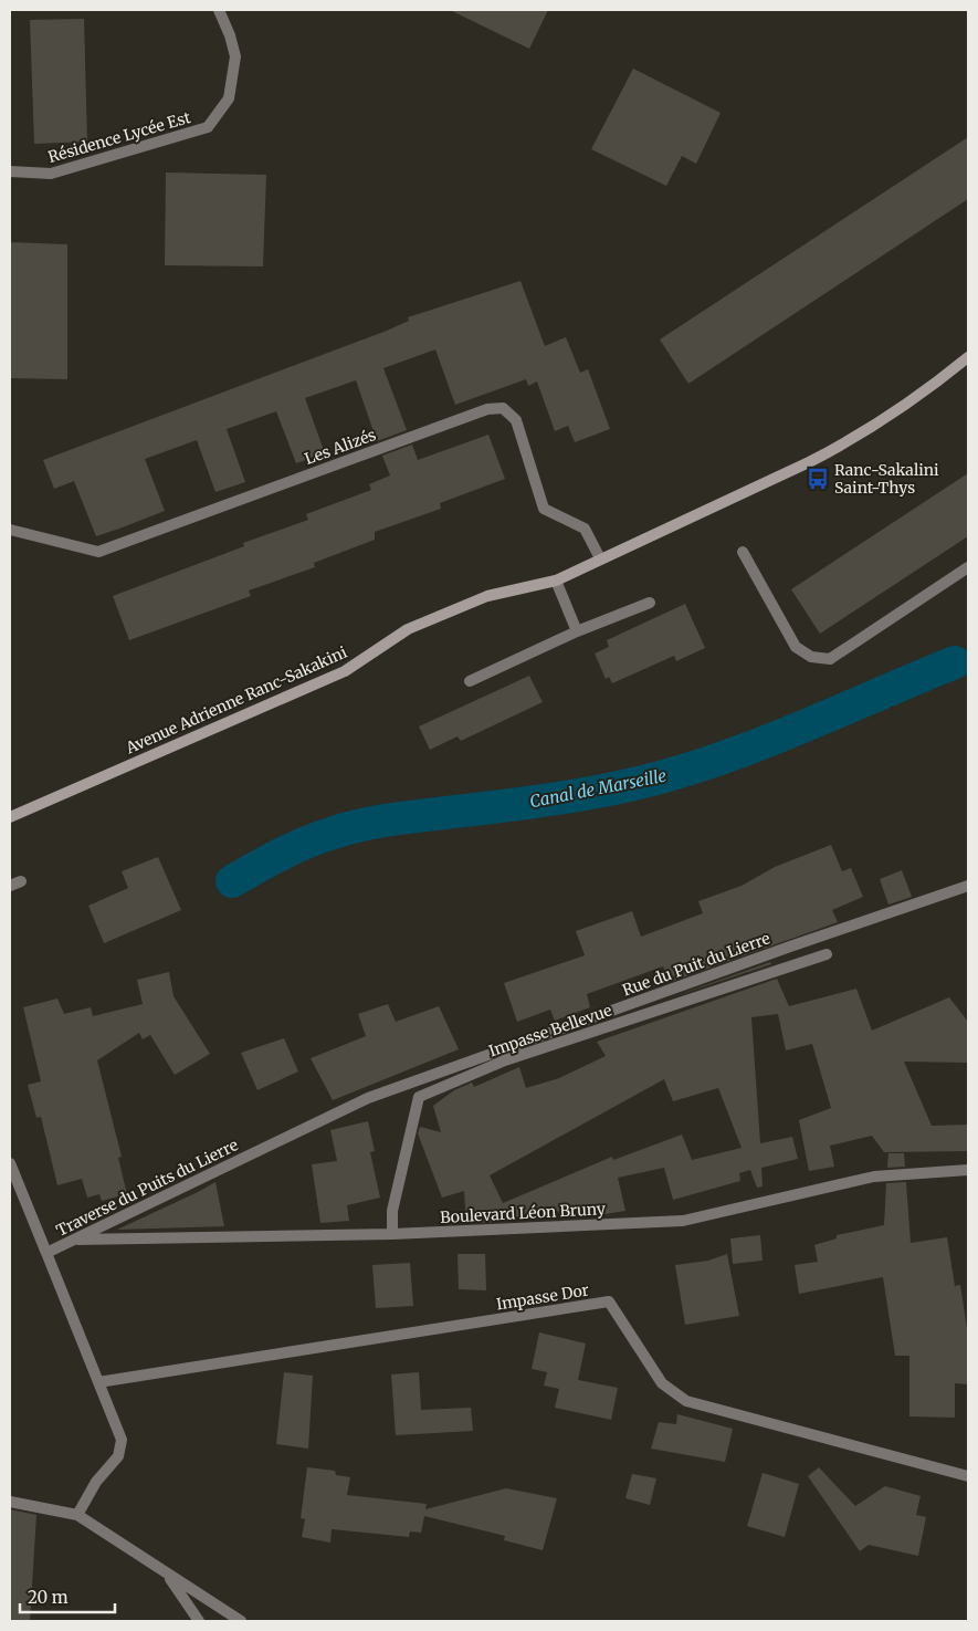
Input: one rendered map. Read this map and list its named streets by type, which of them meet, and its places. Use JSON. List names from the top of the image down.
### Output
{
  "streets": {
    "street": [
      "Résidence Lycée Est",
      "Les Alizés",
      "Avenue Adrienne Ranc-Sakakini",
      "Rue du Puit du Lierre",
      "Impasse Bellevue",
      "Traverse du Puits du Lierre",
      "Boulevard Léon Bruny",
      "Impasse Dor"
    ]
  },
  "crossings": [
    ["Les Alizés", "Avenue Adrienne Ranc-Sakakini"],
    ["Rue du Puit du Lierre", "Traverse du Puits du Lierre"],
    ["Impasse Bellevue", "Boulevard Léon Bruny"],
    ["Traverse du Puits du Lierre", "Boulevard Léon Bruny"],
    ["Traverse du Puits du Lierre", "Impasse Dor"]
  ],
  "water": ["Canal de Marseille"],
  "places": {
    "bus stop": ["Ranc-Sakalini Saint-Thys"]
  },
  "scale_bar": "20 m"
}
